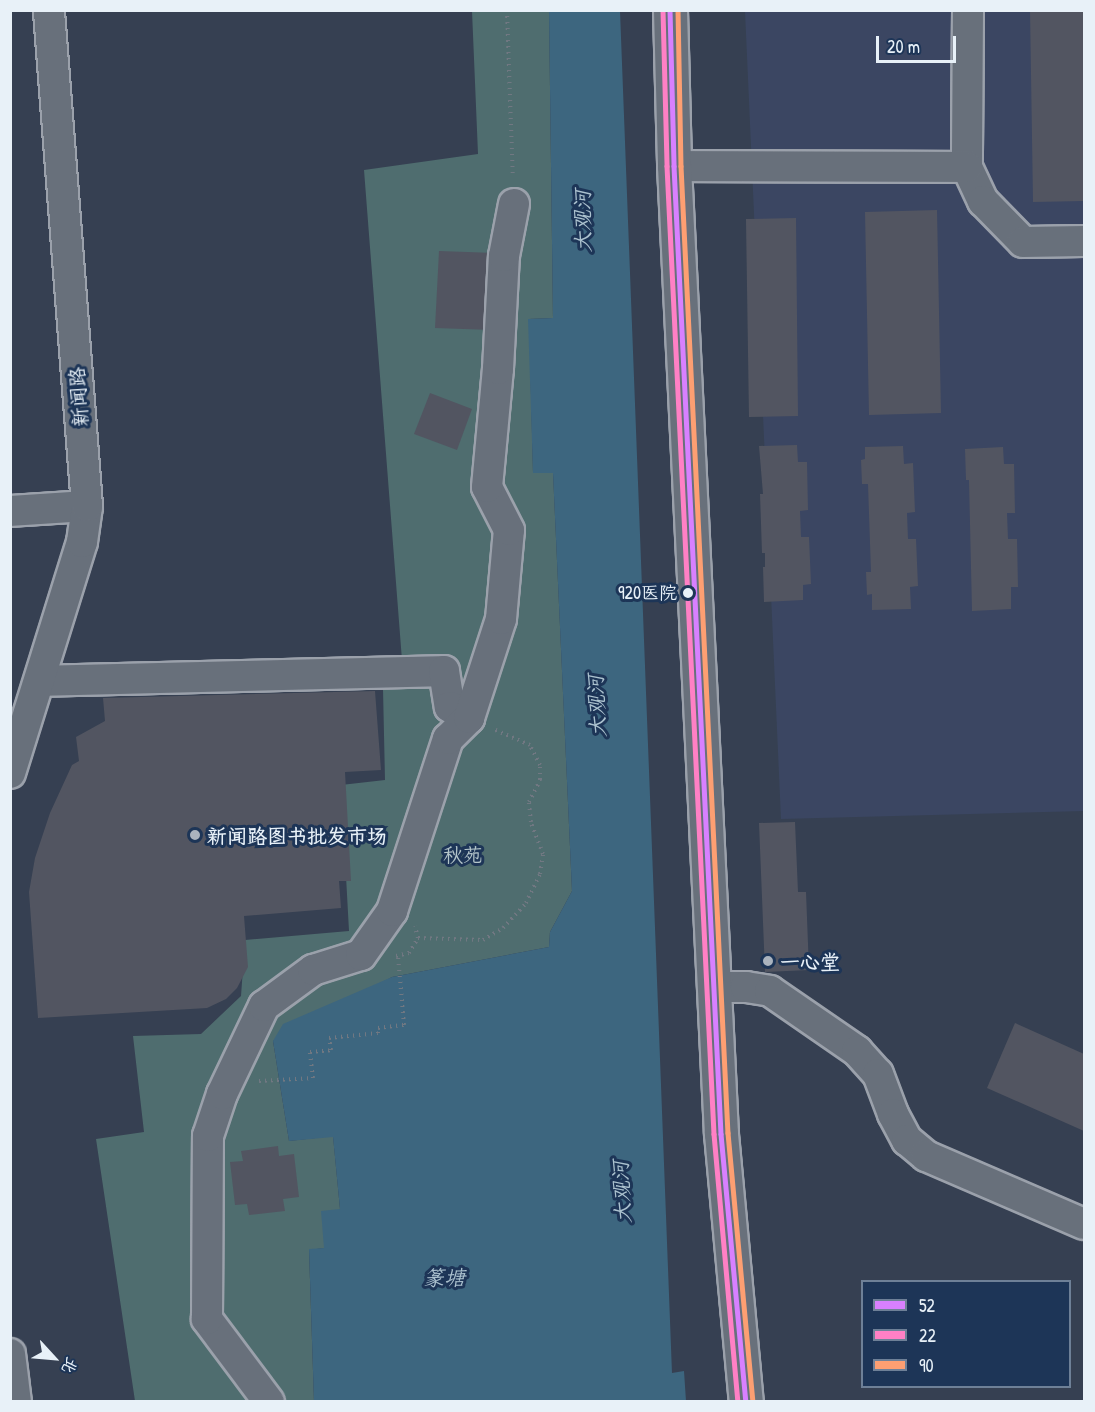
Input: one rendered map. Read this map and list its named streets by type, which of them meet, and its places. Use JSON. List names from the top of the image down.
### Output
{
  "streets": {
    "street": ["新闻路"]
  },
  "water": ["大观河", "篆塘"],
  "parks": ["秋苑"],
  "places": ["920医院", "新闻路图书批发市场", "一心堂"],
  "lines": ["transit line 52", "transit line 22", "transit line 90"],
  "legend": ["52", "22", "90"],
  "scale_bar": "20 m",
  "north": "bottom right"
}
